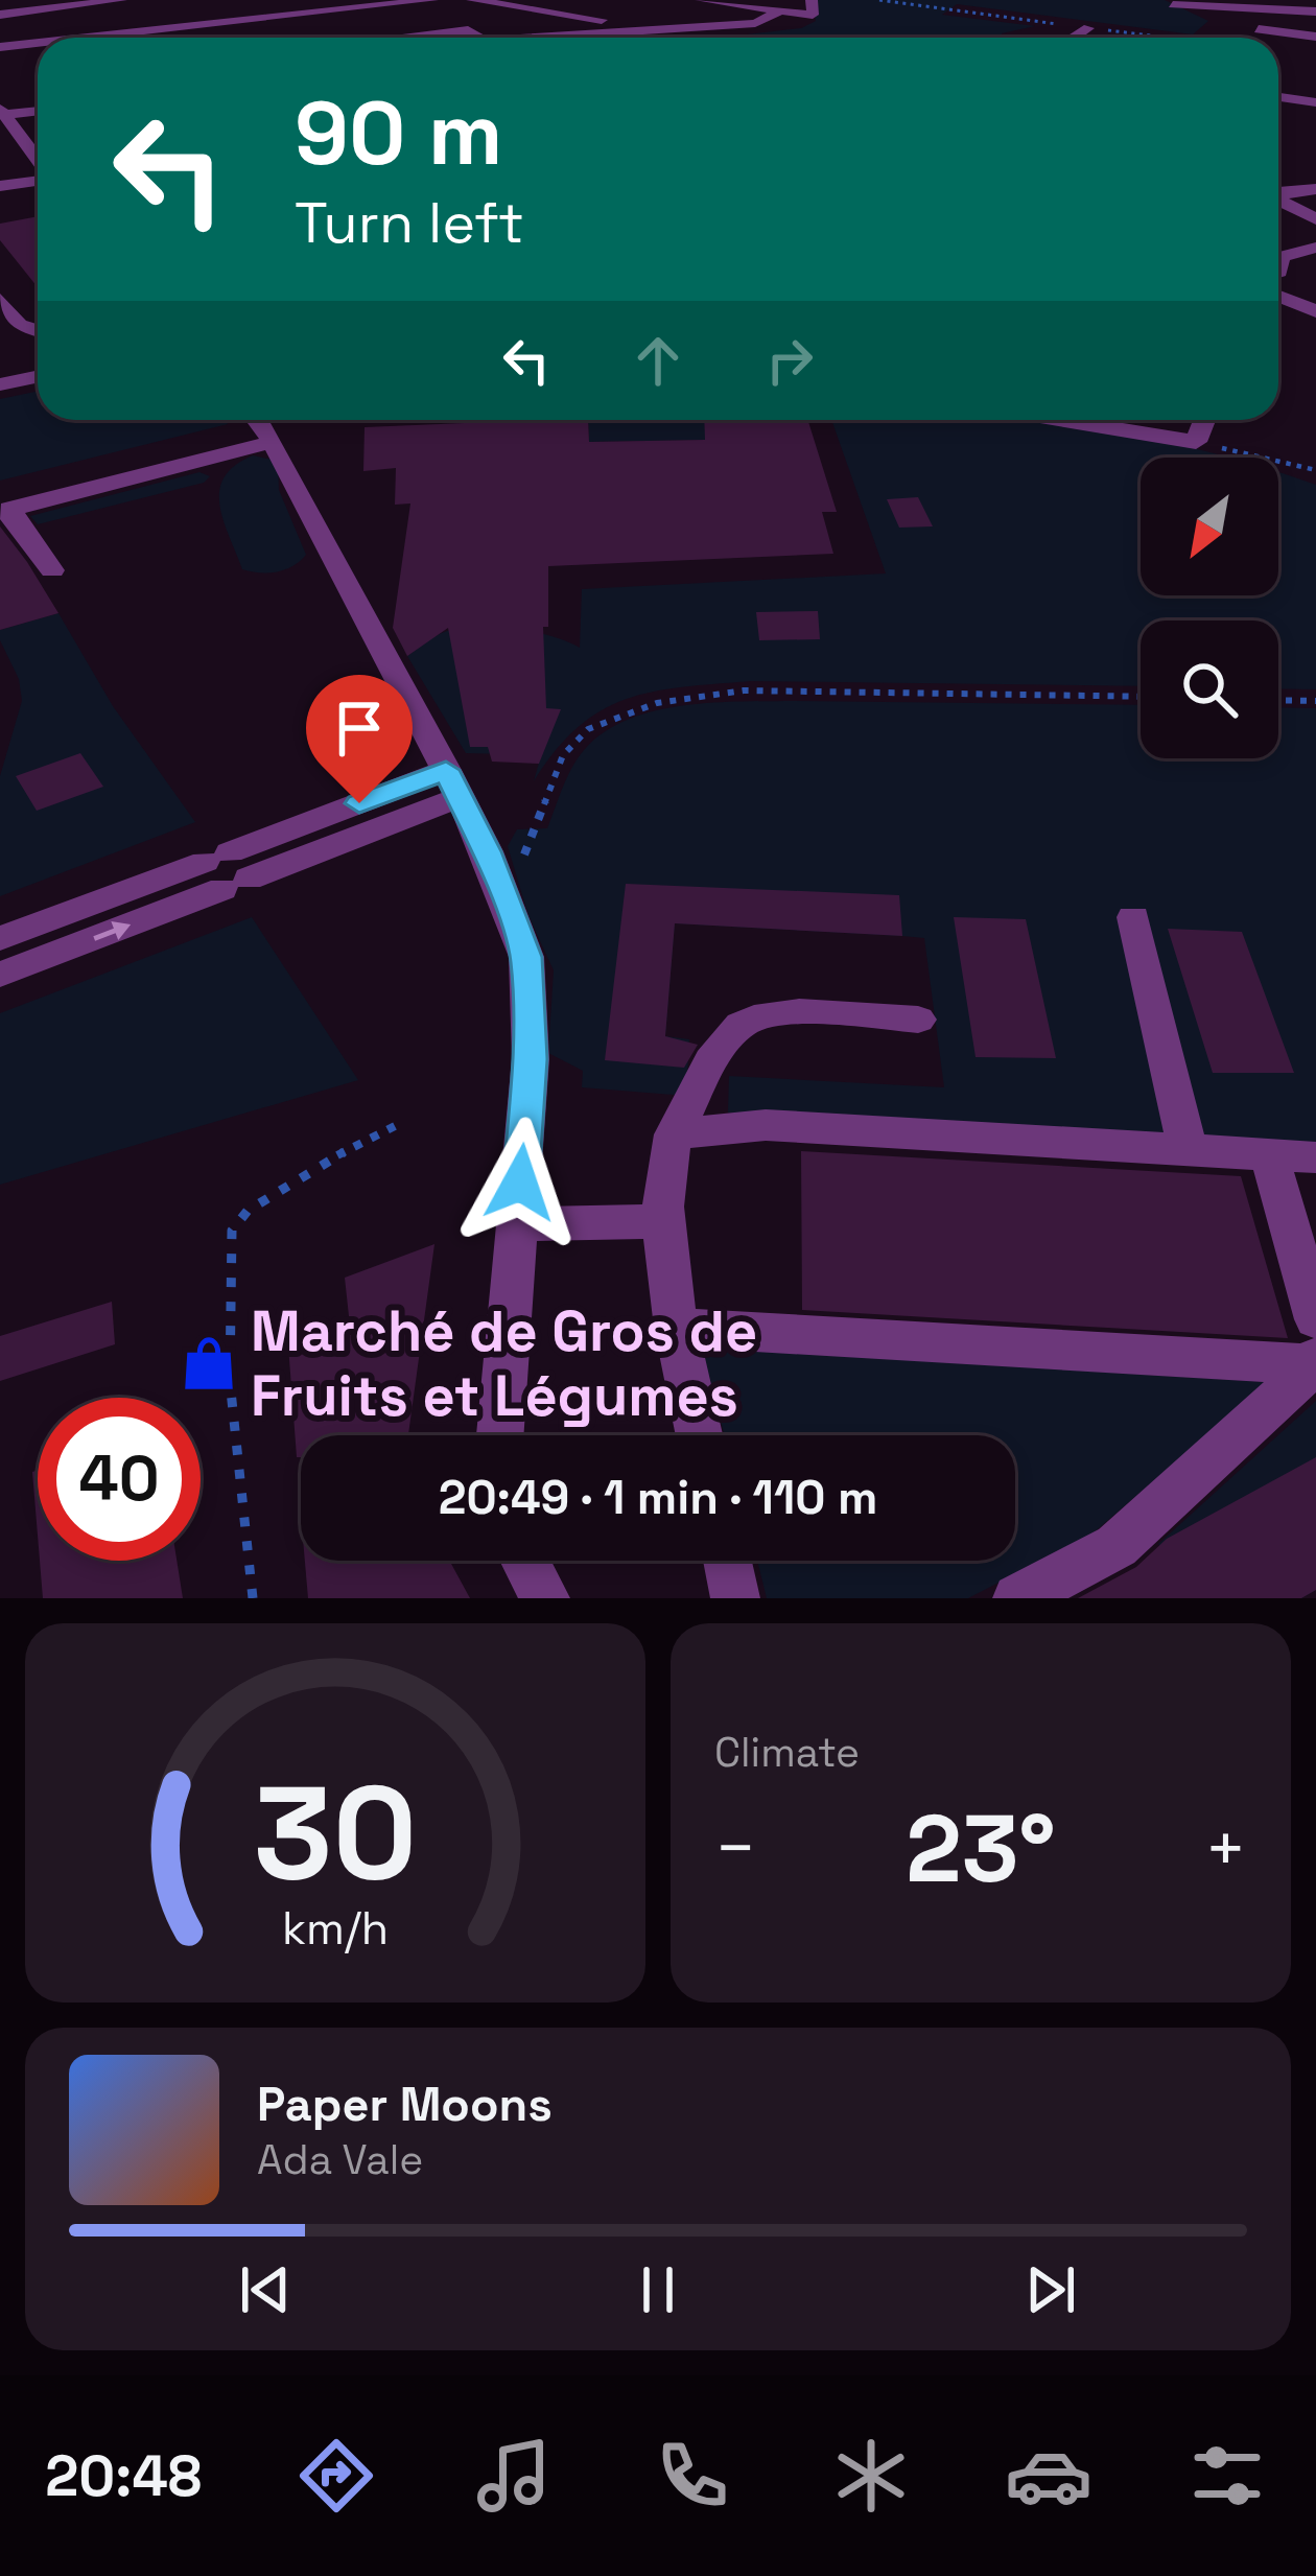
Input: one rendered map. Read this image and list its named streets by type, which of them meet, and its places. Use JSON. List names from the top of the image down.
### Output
{
  "places": {
    "shop": ["Marché de Gros de Fruits et Légumes"]
  },
  "north": "bottom left",
  "page": {
    "turn": ["90 m", "Turn left"],
    "limit": "40",
    "trip": "20:49 · 1 min · 110 m",
    "tile": "Climate",
    "heat": ["−", "23°", "+"],
    "song": ["Paper Moons", "Ada Vale"],
    "tabs": "20:48",
    "gauge": ["30", "km/h"]
  }
}
